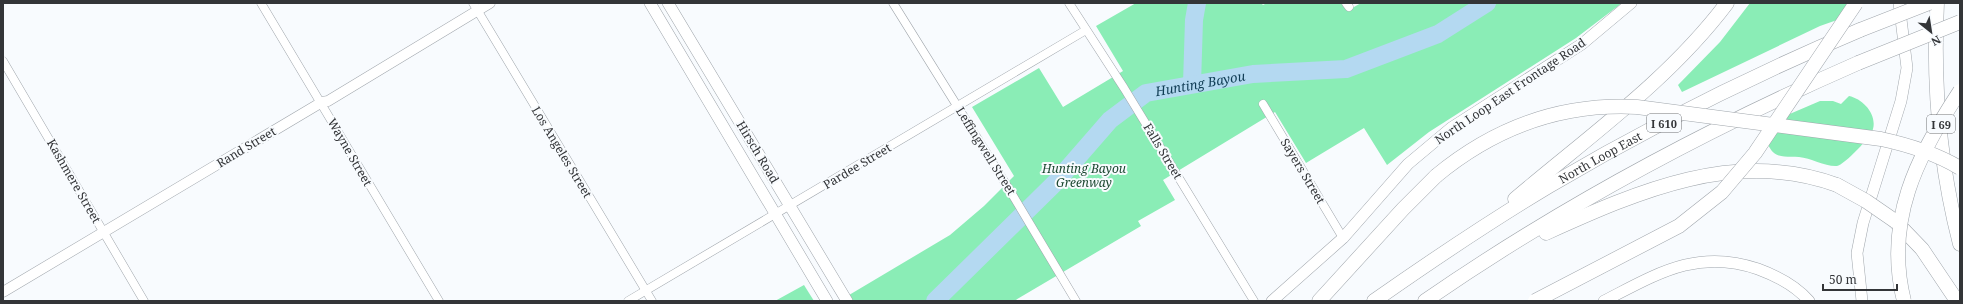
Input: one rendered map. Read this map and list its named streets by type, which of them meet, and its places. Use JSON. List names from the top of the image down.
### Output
{
  "streets": {
    "highway": ["I 610", "I 69", "North Loop East"],
    "main road": ["North Loop East Frontage Road", "Hirsch Road"],
    "street": [
      "Rand Street",
      "Leffingwell Street",
      "Falls Street",
      "Wayne Street",
      "Los Angeles Street",
      "Pardee Street",
      "Sayers Street",
      "Kashmere Street"
    ]
  },
  "crossings": [
    ["North Loop East Frontage Road", "Sayers Street"],
    ["Rand Street", "Wayne Street"],
    ["Rand Street", "Los Angeles Street"],
    ["Rand Street", "Kashmere Street"],
    ["Leffingwell Street", "Pardee Street"],
    ["Falls Street", "Pardee Street"],
    ["Los Angeles Street", "Pardee Street"],
    ["Hirsch Road", "Pardee Street"]
  ],
  "water": ["Hunting Bayou"],
  "parks": ["Hunting Bayou Greenway"],
  "scale_bar": "50 m",
  "north": "bottom right"
}
